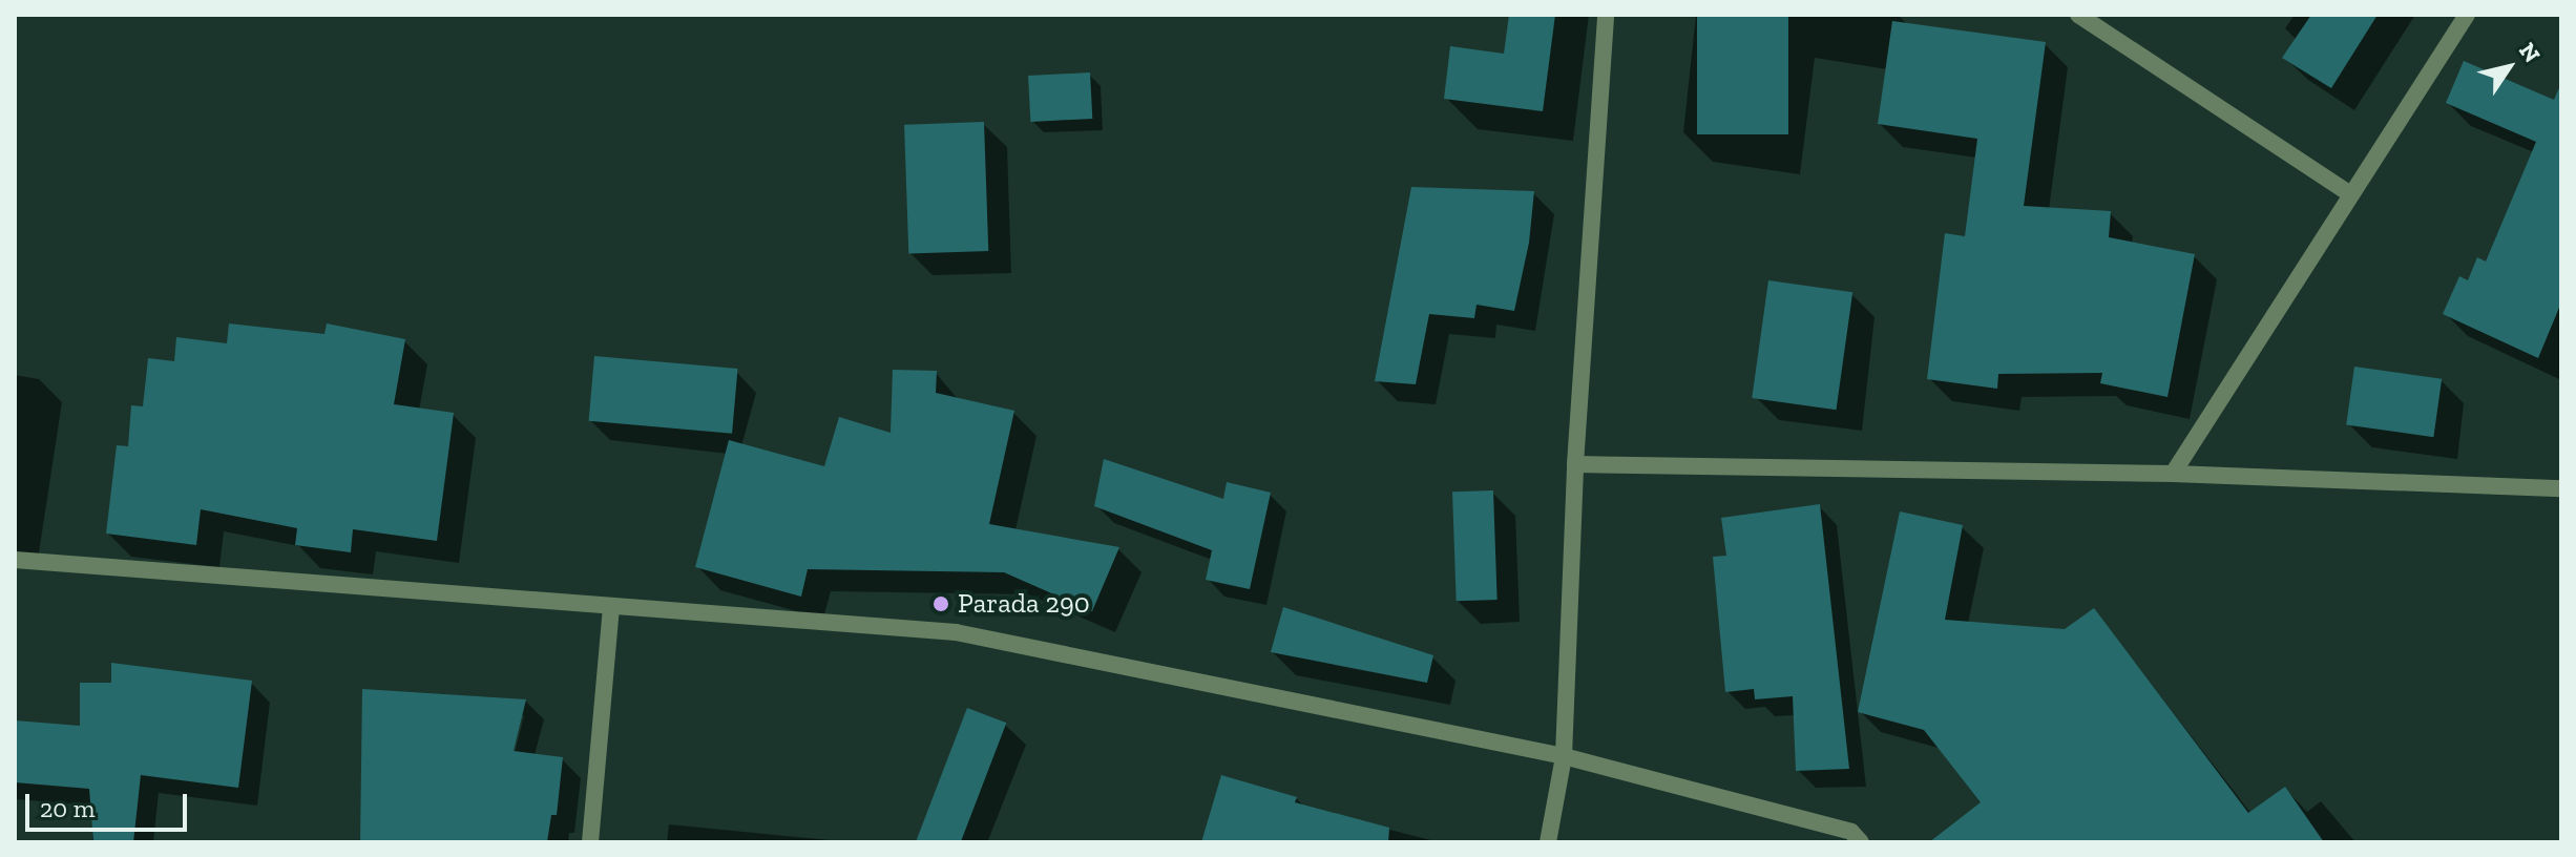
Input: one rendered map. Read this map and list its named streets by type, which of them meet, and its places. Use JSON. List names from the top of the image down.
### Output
{
  "places": ["Parada 290"],
  "scale_bar": "20 m",
  "north": "top right"
}
